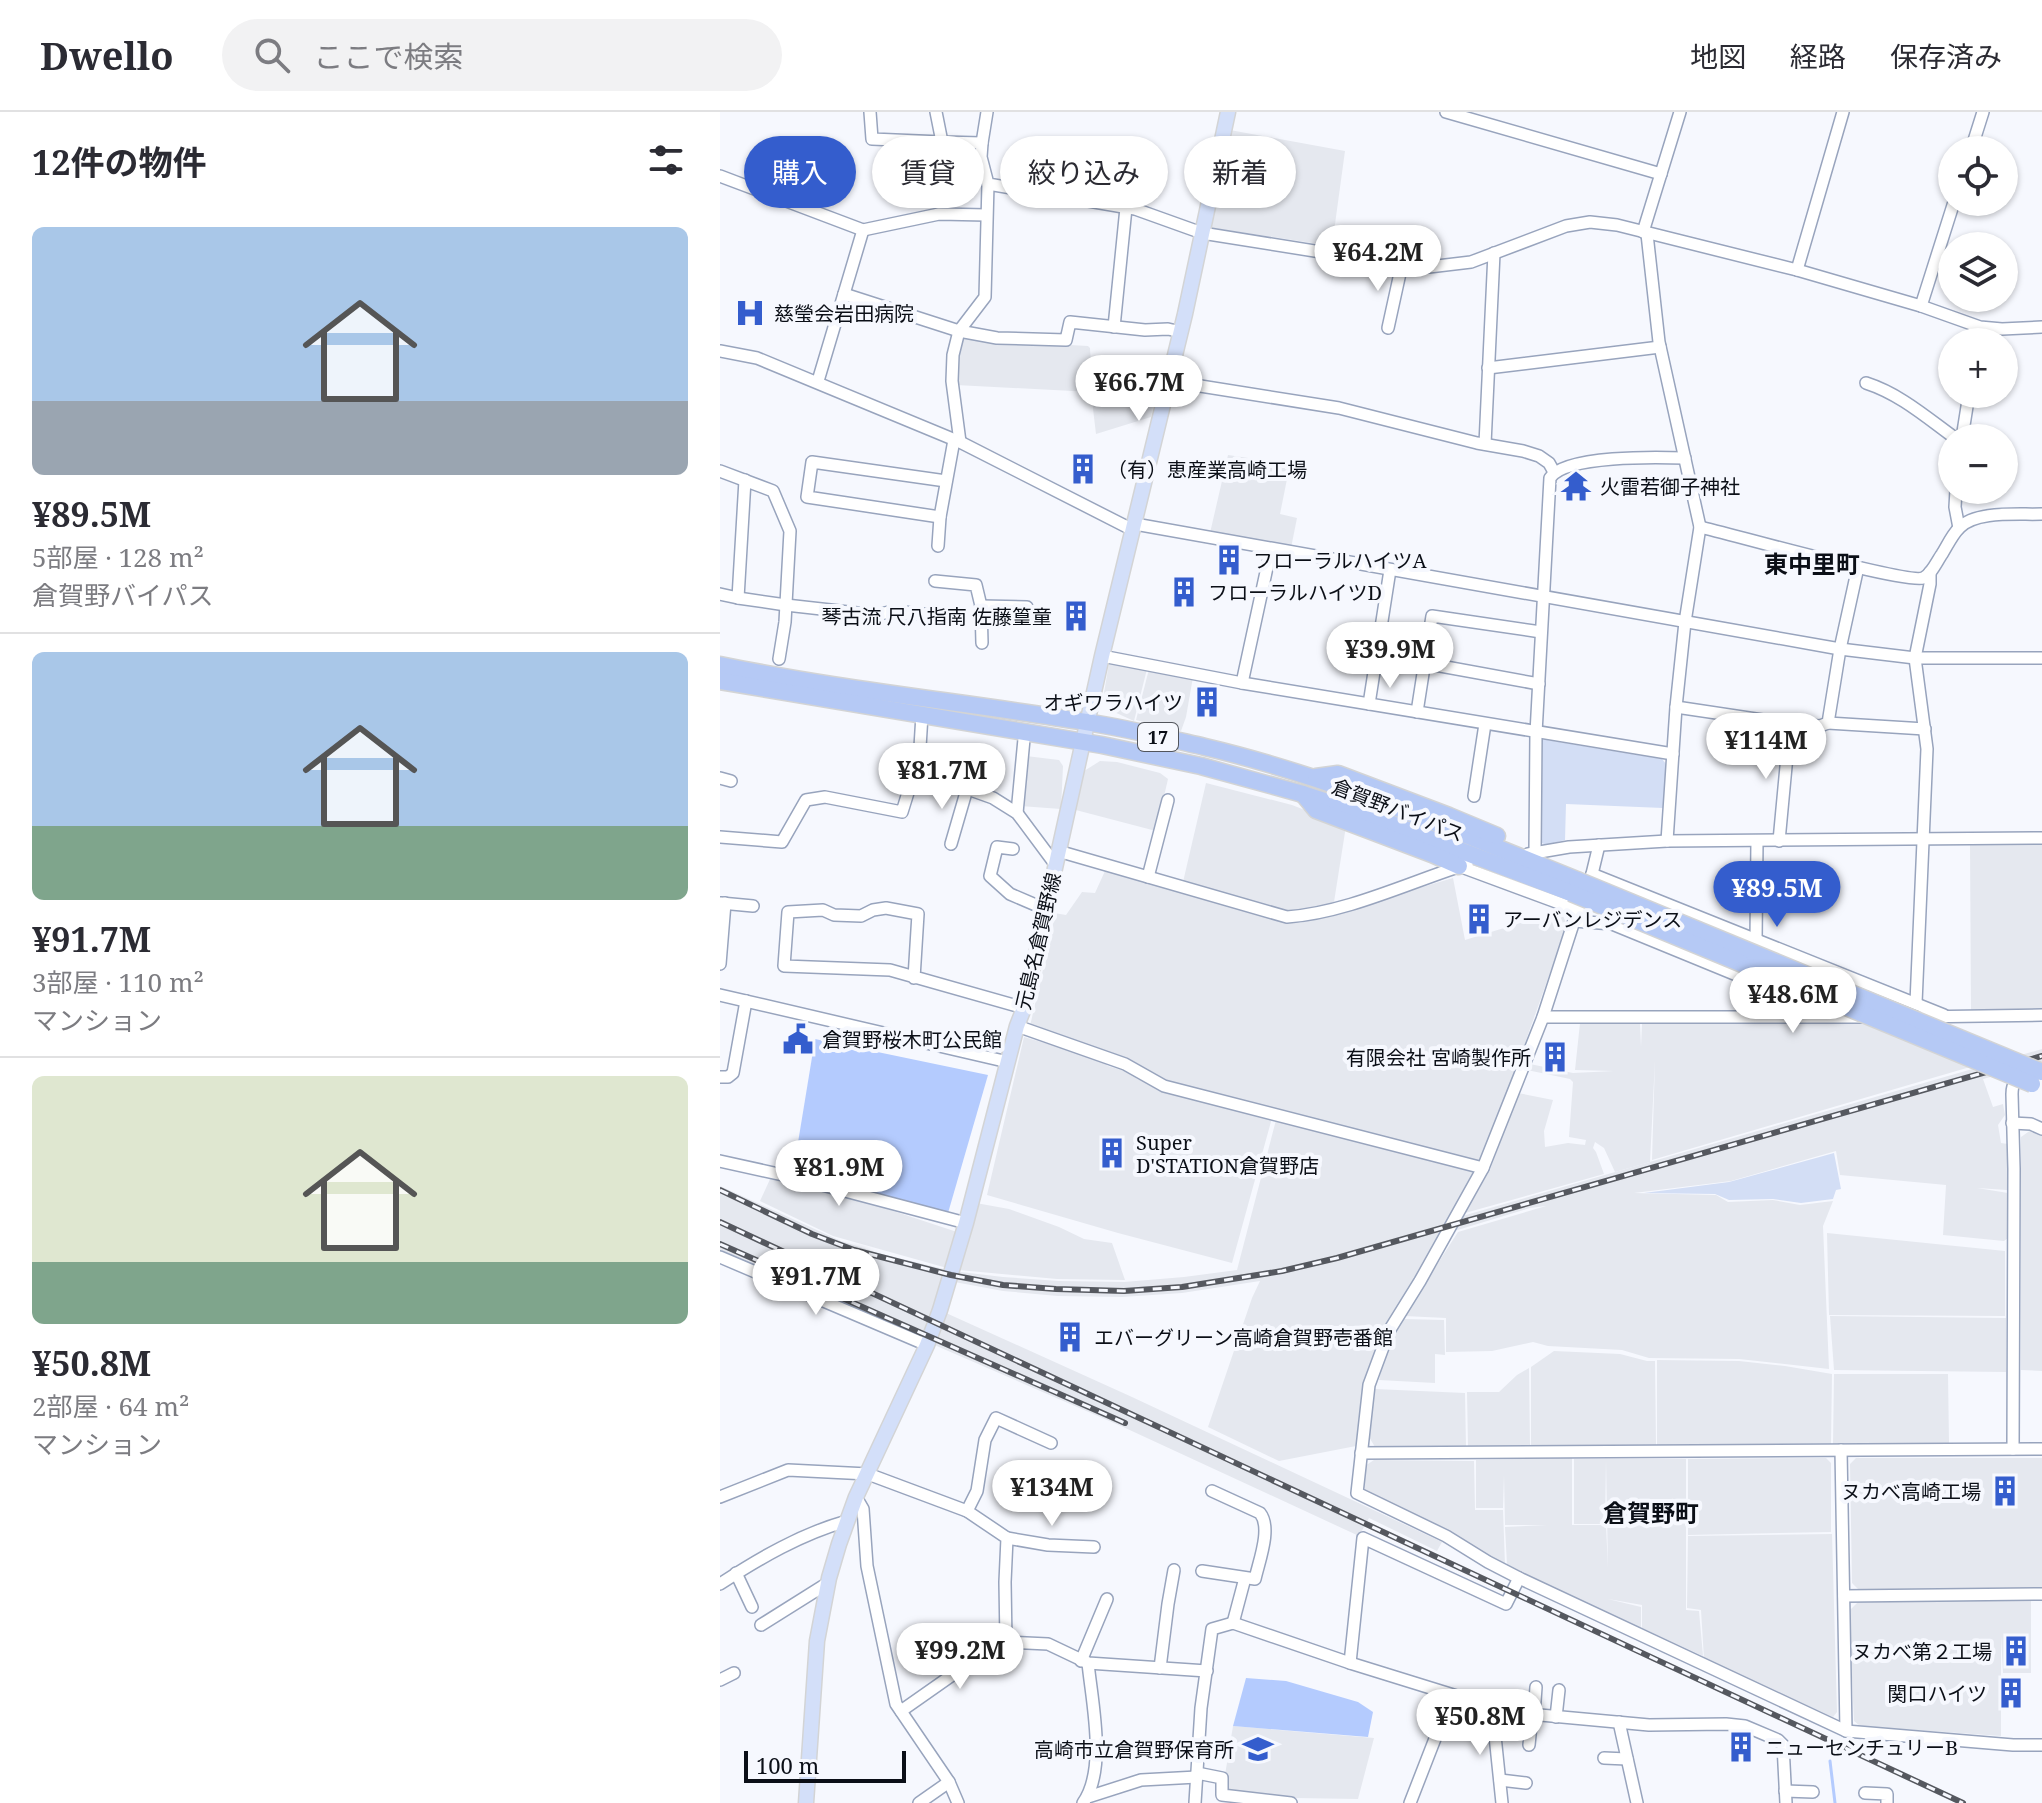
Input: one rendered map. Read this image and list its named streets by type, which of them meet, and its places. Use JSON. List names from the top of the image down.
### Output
{
  "streets": {
    "highway": ["17", "倉賀野バイパス"],
    "main road": ["元島名倉賀野線"]
  },
  "crossings": [
    ["倉賀野バイパス", "元島名倉賀野線"]
  ],
  "districts": ["東中里町", "倉賀野町"],
  "places": {
    "hospital": ["慈瑩会岩田病院"],
    "building": [
      "（有）恵産業高崎工場",
      "フローラルハイツA",
      "フローラルハイツD",
      "琴古流 尺八指南 佐藤篁童",
      "オギワラハイツ",
      "アーバンレジデンス",
      "有限会社 宮崎製作所",
      "Super D'STATION倉賀野店",
      "エバーグリーン高崎倉賀野壱番館",
      "ヌカべ高崎工場",
      "ヌカべ第２工場",
      "関口ハイツ",
      "ニューセンチュリーB"
    ],
    "temple": ["火雷若御子神社"],
    "public building": ["倉賀野桜木町公民館"],
    "school or university": ["高崎市立倉賀野保育所"]
  },
  "scale_bar": "100 m",
  "page": {
    "header": "Dwello",
    "search": "ここで検索",
    "nav": ["地図", "経路", "保存済み"],
    "heading": "12件の物件",
    "map_buttons": ["+", "−"],
    "chip": [
      "購入",
      "賃貸",
      "絞り込み",
      "新着"
    ],
    "list": [
      {
        "name": "¥89.5M",
        "note": "5部屋 · 128 m² · 倉賀野バイパス"
      },
      {
        "name": "¥91.7M",
        "note": "3部屋 · 110 m² · マンション"
      },
      {
        "name": "¥50.8M",
        "note": "2部屋 · 64 m² · マンション"
      }
    ],
    "price": [
      "¥64.2M",
      "¥66.7M",
      "¥39.9M",
      "¥114M",
      "¥81.7M",
      "¥89.5M",
      "¥48.6M",
      "¥81.9M",
      "¥91.7M",
      "¥134M",
      "¥99.2M",
      "¥50.8M"
    ],
    "scale": "100 m"
  }
}
